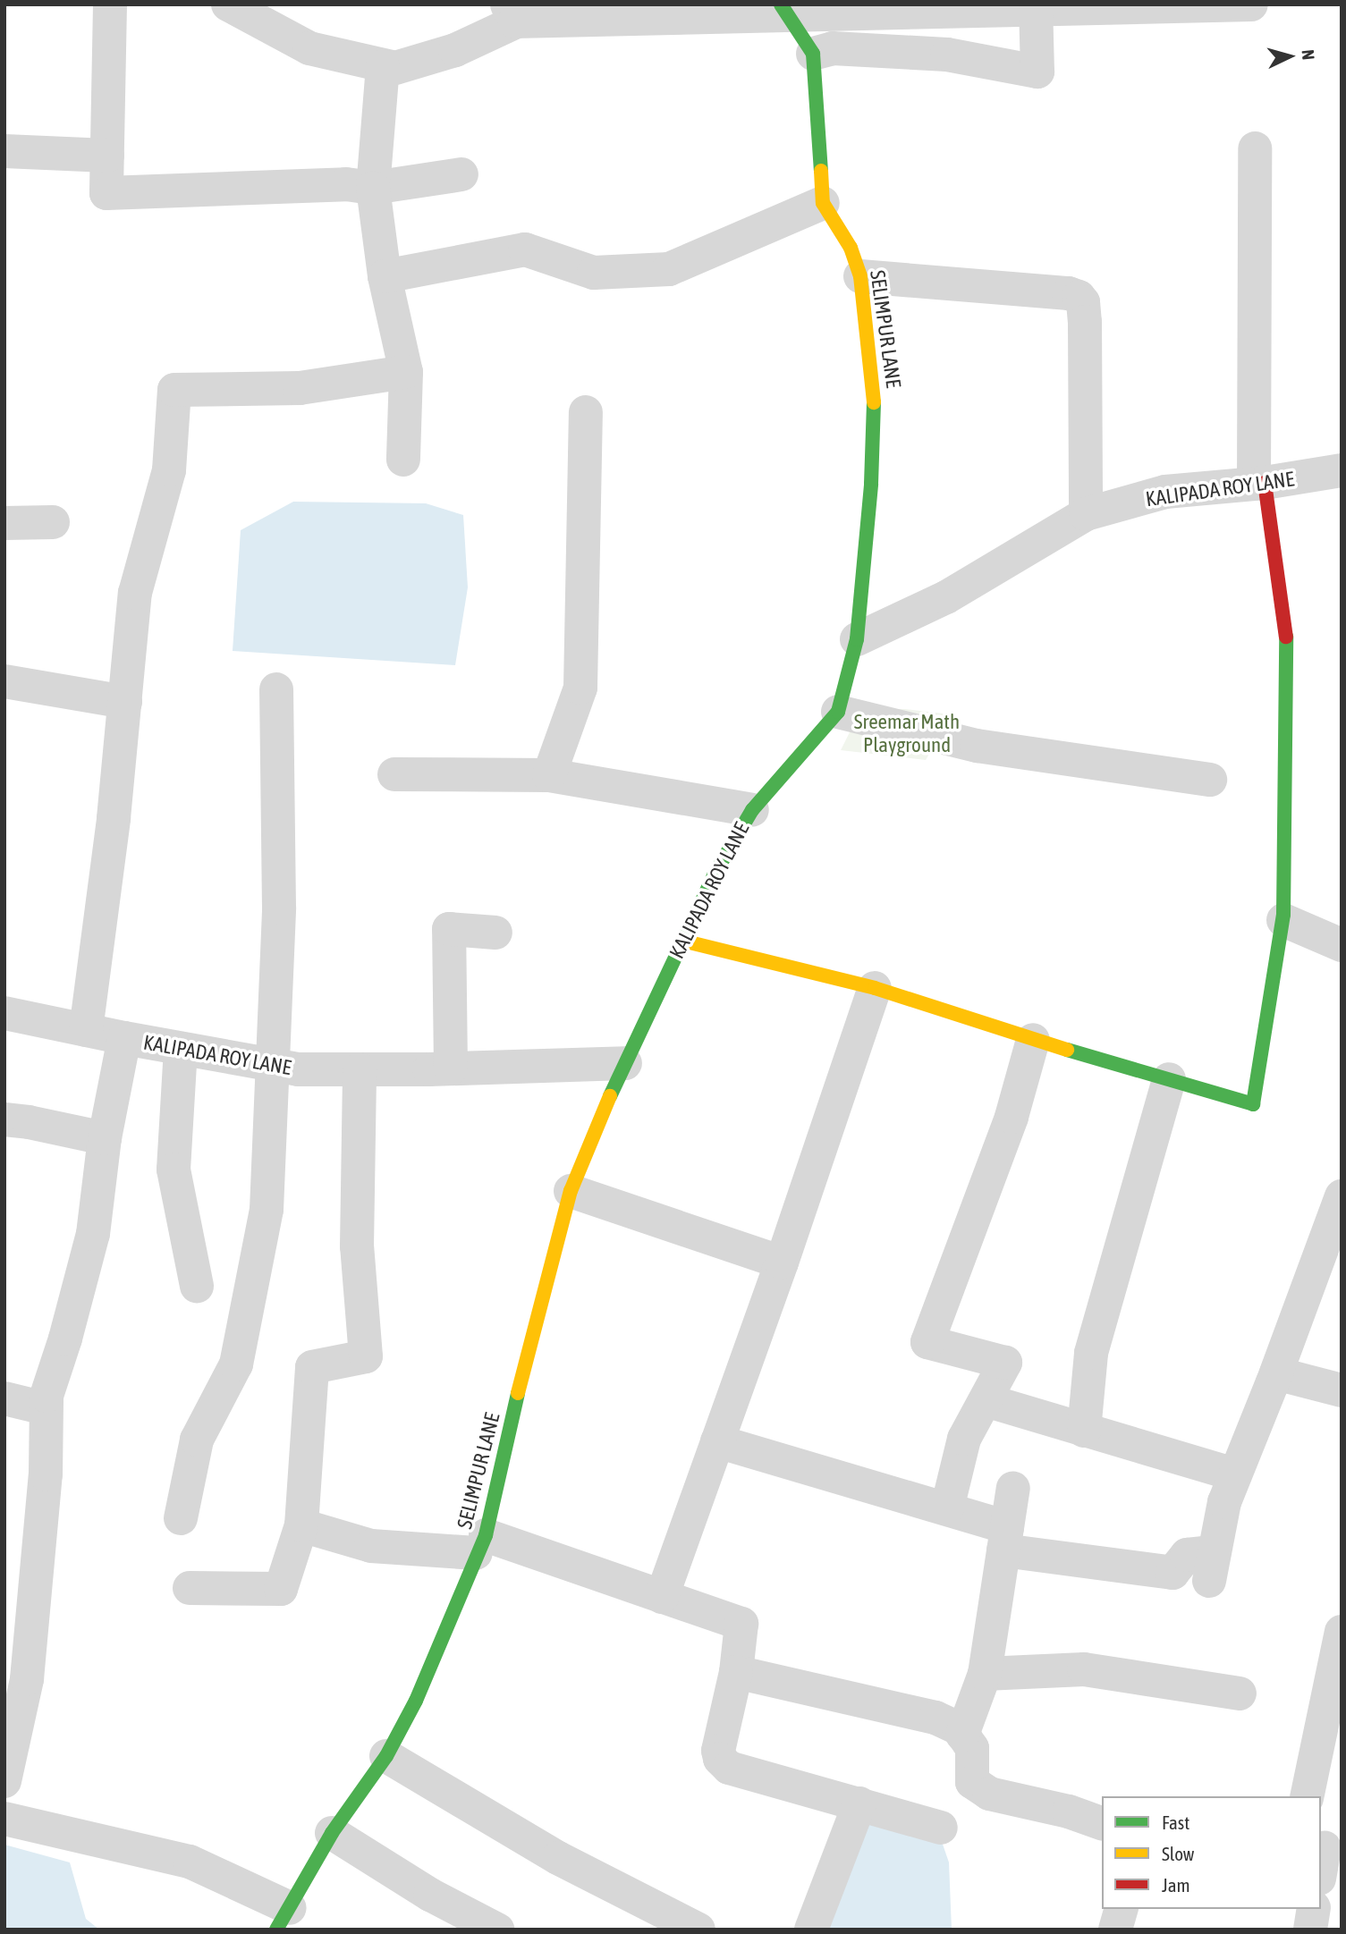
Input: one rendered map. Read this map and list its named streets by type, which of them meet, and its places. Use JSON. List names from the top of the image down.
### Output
{
  "streets": {
    "street": ["SELIMPUR LANE", "KALIPADA ROY LANE"]
  },
  "crossings": [
    ["SELIMPUR LANE", "KALIPADA ROY LANE"]
  ],
  "parks": ["Sreemar Math Playground"],
  "legend": ["Fast", "Slow", "Jam"],
  "north": "right"
}
